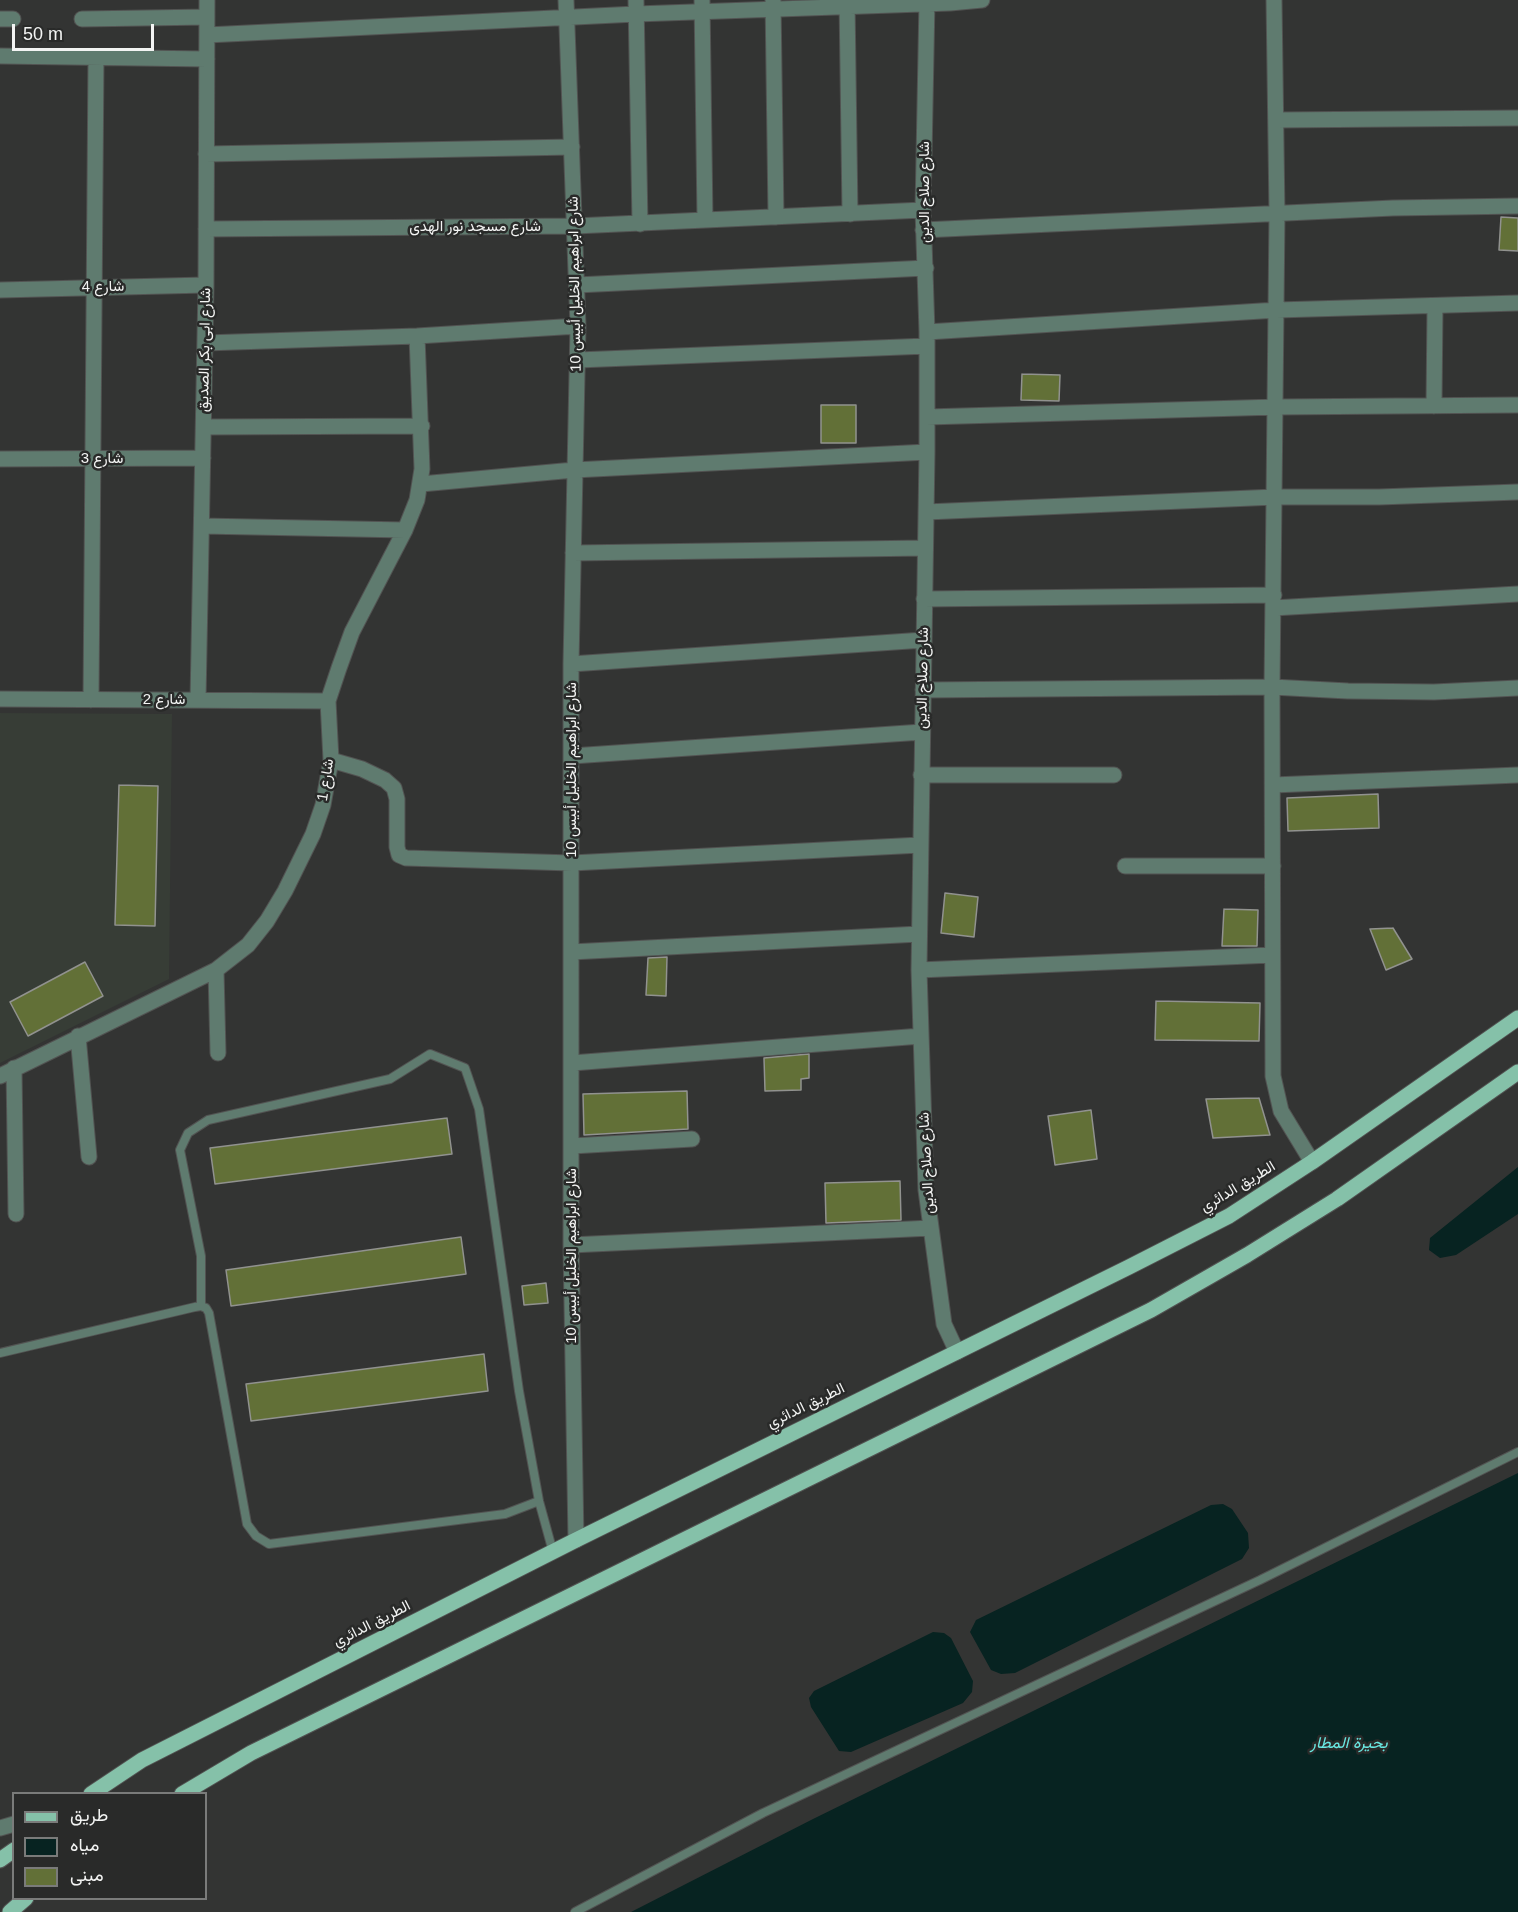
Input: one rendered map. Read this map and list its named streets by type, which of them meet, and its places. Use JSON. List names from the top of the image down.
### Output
{
  "streets": {
    "main road": ["الطريق الدائري"],
    "street": [
      "شارع صلاح الدين",
      "شارع مسجد نور الهدى",
      "شارع ابراهيم الخليل أبيس 10",
      "شارع 4",
      "شارع ابى بكر الصديق",
      "شارع 3",
      "شارع 2",
      "شارع 1"
    ]
  },
  "crossings": [
    ["شارع صلاح الدين", "شارع مسجد نور الهدى"],
    ["شارع صلاح الدين", "الطريق الدائري"],
    ["شارع مسجد نور الهدى", "شارع ابراهيم الخليل أبيس 10"],
    ["شارع مسجد نور الهدى", "شارع ابى بكر الصديق"],
    ["شارع ابراهيم الخليل أبيس 10", "الطريق الدائري"],
    ["شارع 4", "شارع ابى بكر الصديق"],
    ["شارع ابى بكر الصديق", "شارع 3"],
    ["شارع ابى بكر الصديق", "شارع 2"],
    ["شارع 2", "شارع 1"]
  ],
  "water": ["بحيرة المطار"],
  "legend": ["طريق", "مياه", "مبنى"],
  "scale_bar": "50 m"
}
